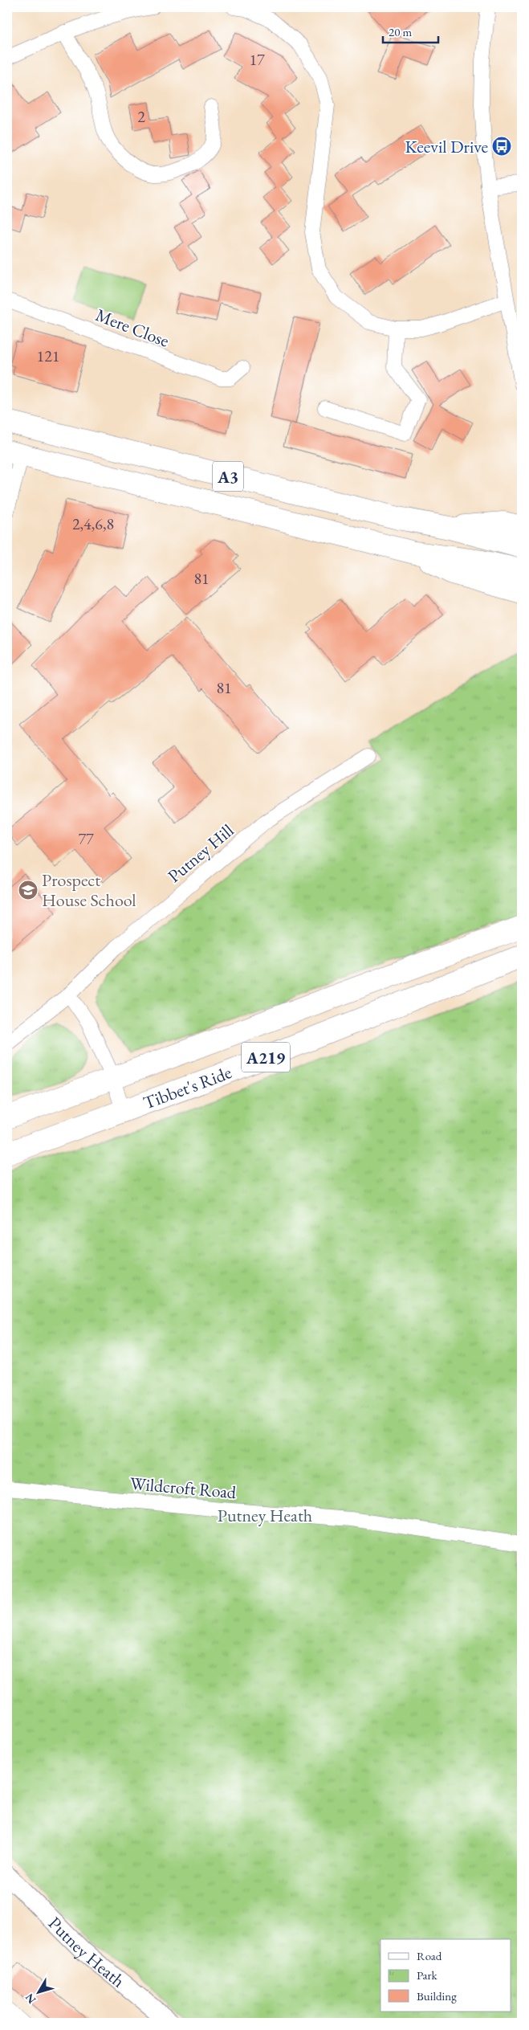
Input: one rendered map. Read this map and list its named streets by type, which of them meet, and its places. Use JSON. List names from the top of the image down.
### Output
{
  "streets": {
    "main road": ["A3", "A219", "Tibbet's Ride"],
    "street": [
      "Mere Close",
      "Putney Hill",
      "Wildcroft Road",
      "Putney Heath"
    ]
  },
  "parks": ["Putney Heath"],
  "places": {
    "bus stop": ["Keevil Drive"],
    "school or university": ["Prospect House School"]
  },
  "house_numbers": [
    "17",
    "2",
    "121",
    "2,4,6,8",
    "81",
    "81",
    "77"
  ],
  "legend": ["Road", "Park", "Building"],
  "scale_bar": "20 m",
  "north": "bottom left"
}
